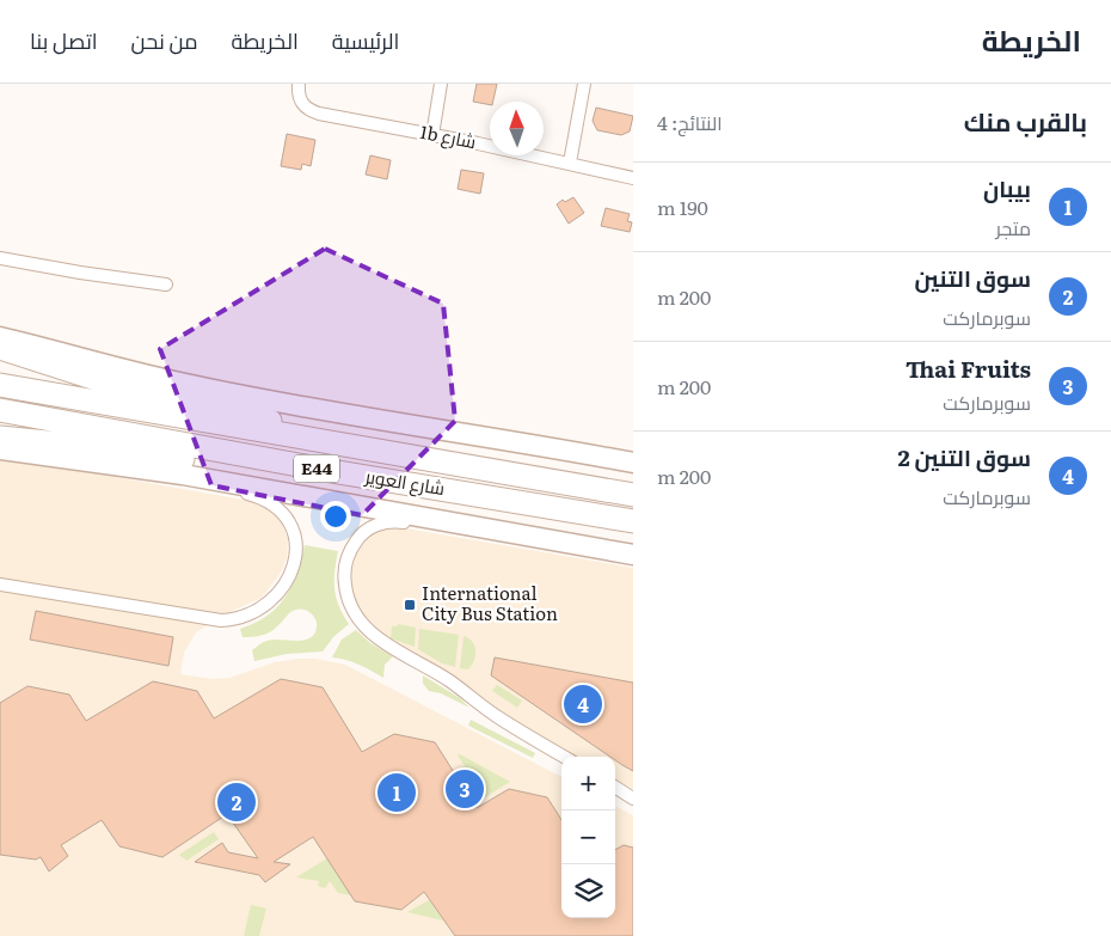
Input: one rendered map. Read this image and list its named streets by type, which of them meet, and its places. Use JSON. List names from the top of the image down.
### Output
{
  "streets": {
    "highway": ["E44", "شارع العوير"],
    "street": ["1b شارع"]
  },
  "places": {
    "transit": ["International City Bus Station"]
  },
  "north": "top",
  "page": {
    "header": "الخريطة",
    "nav": [
      "الرئيسية",
      "الخريطة",
      "من نحن",
      "اتصل بنا"
    ],
    "heading": ["بالقرب منك", "النتائج: 4"],
    "list": [
      {
        "mark": "1",
        "name": "بيبان",
        "note": "متجر",
        "value": "190 m"
      },
      {
        "mark": "2",
        "name": "سوق التنين",
        "note": "سوبرماركت",
        "value": "200 m"
      },
      {
        "mark": "3",
        "name": "Thai Fruits",
        "note": "سوبرماركت",
        "value": "200 m"
      },
      {
        "mark": "4",
        "name": "سوق التنين 2",
        "note": "سوبرماركت",
        "value": "200 m"
      }
    ],
    "pins": [
      "4",
      "3",
      "1",
      "2"
    ],
    "map_buttons": ["+", "−"]
  }
}
